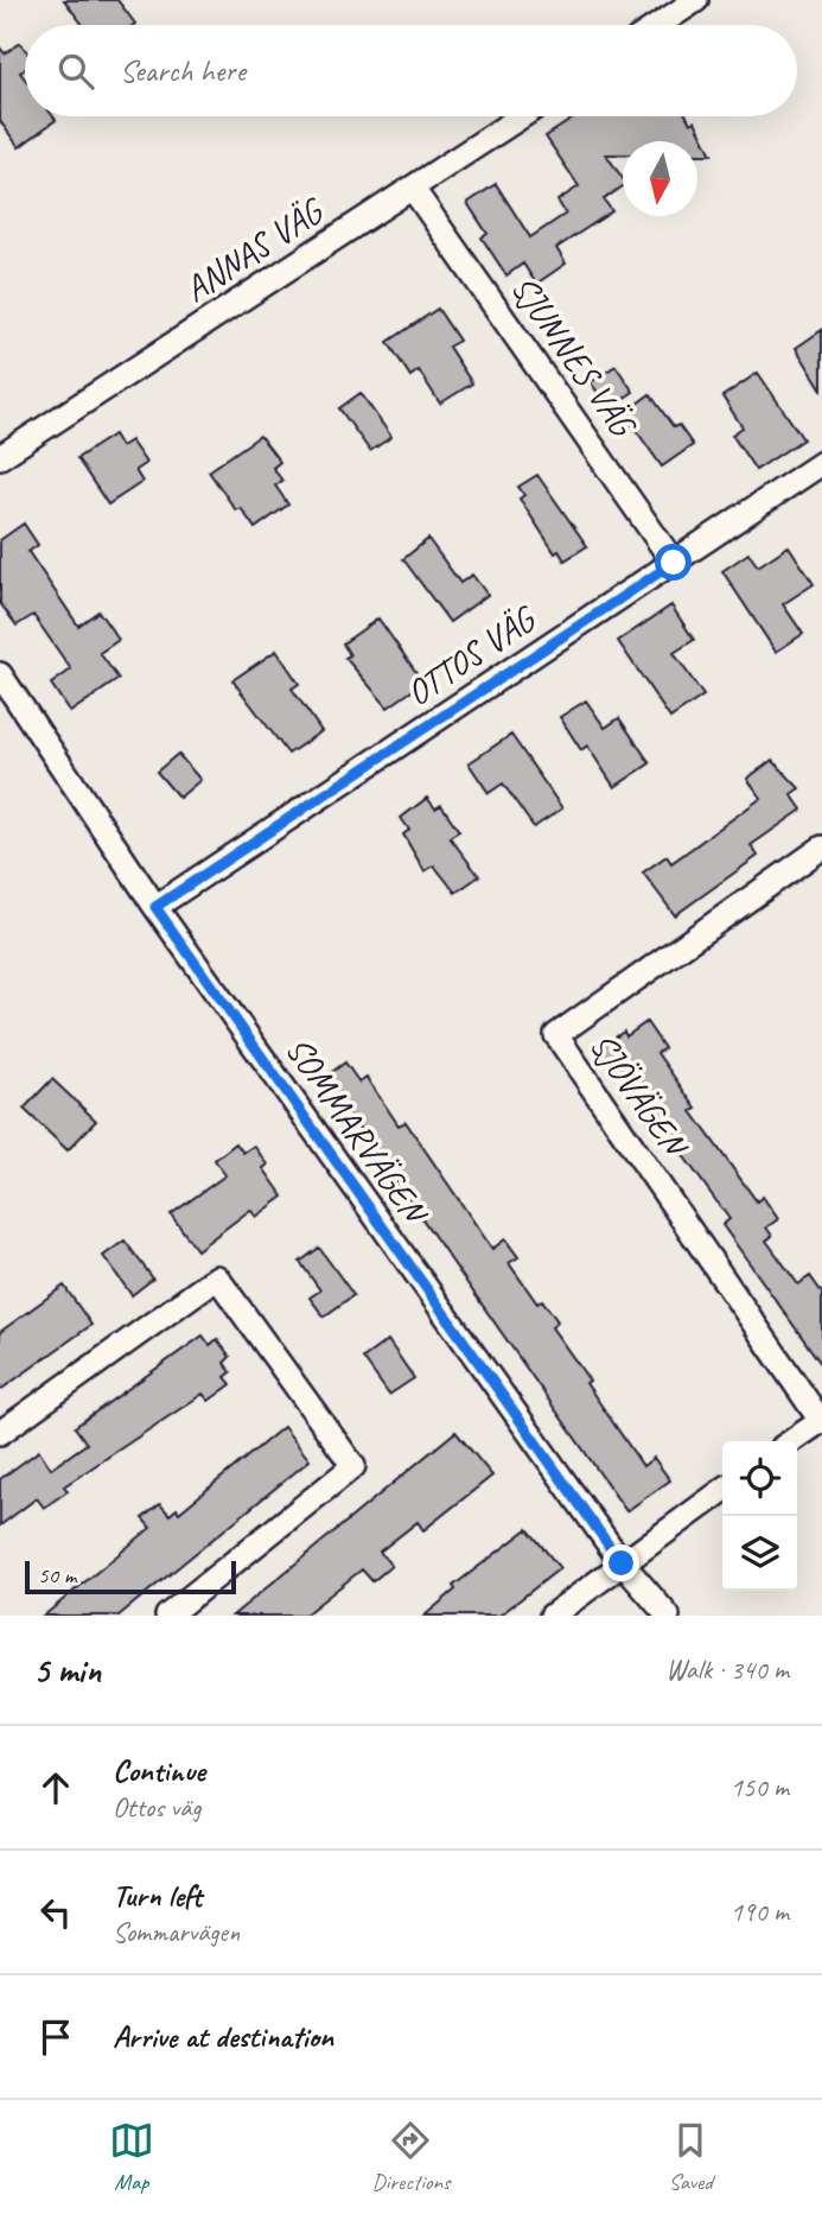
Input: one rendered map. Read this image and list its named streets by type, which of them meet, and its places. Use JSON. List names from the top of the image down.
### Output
{
  "streets": {
    "street": [
      "ANNAS VÄG",
      "SJUNNES VÄG",
      "OTTOS VÄG",
      "SJÖVÄGEN",
      "SOMMARVÄGEN"
    ]
  },
  "crossings": [
    ["ANNAS VÄG", "SJUNNES VÄG"],
    ["SJUNNES VÄG", "OTTOS VÄG"],
    ["OTTOS VÄG", "SOMMARVÄGEN"]
  ],
  "scale_bar": "50 m",
  "north": "bottom",
  "page": {
    "search": "Search here",
    "scale": "50 m",
    "heading": ["5 min", "Walk · 340 m"],
    "list": [
      ["Continue", "Ottos väg", "150 m"],
      ["Turn left", "Sommarvägen", "190 m"],
      "Arrive at destination"
    ],
    "nav": ["Map", "Directions", "Saved"]
  }
}
